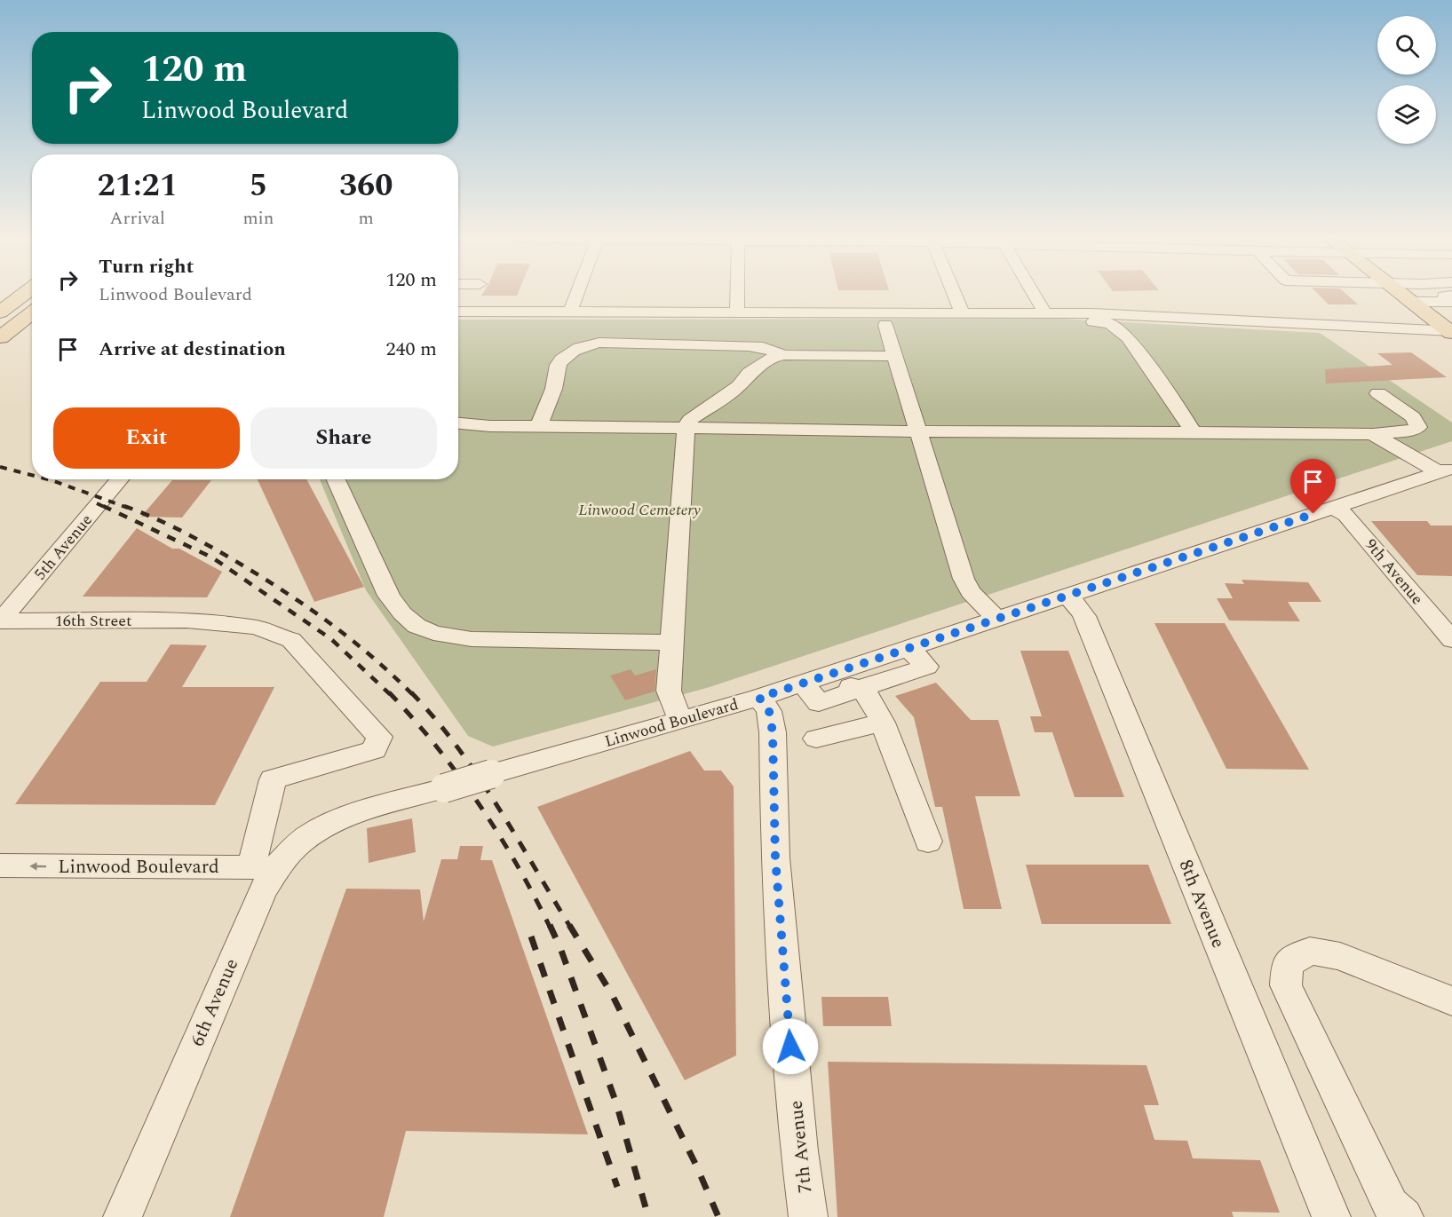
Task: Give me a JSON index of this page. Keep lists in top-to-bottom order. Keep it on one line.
{"streets":{"street":["5th Avenue","9th Avenue","16th Street","Linwood Boulevard","8th Avenue","6th Avenue","7th Avenue"]},"crossings":[["5th Avenue","16th Street"],["9th Avenue","Linwood Boulevard"],["16th Street","Linwood Boulevard"],["16th Street","6th Avenue"],["Linwood Boulevard","8th Avenue"],["Linwood Boulevard","6th Avenue"],["Linwood Boulevard","7th Avenue"]],"parks":["Linwood Cemetery"],"page":{"turn":["120 m","Linwood Boulevard"],"eta":["21:21","Arrival","5","min","360","m"],"list":[{"name":"Turn right","note":"Linwood Boulevard","value":"120 m"},{"name":"Arrive at destination","value":"240 m"}],"buttons":["Exit","Share"]}}
